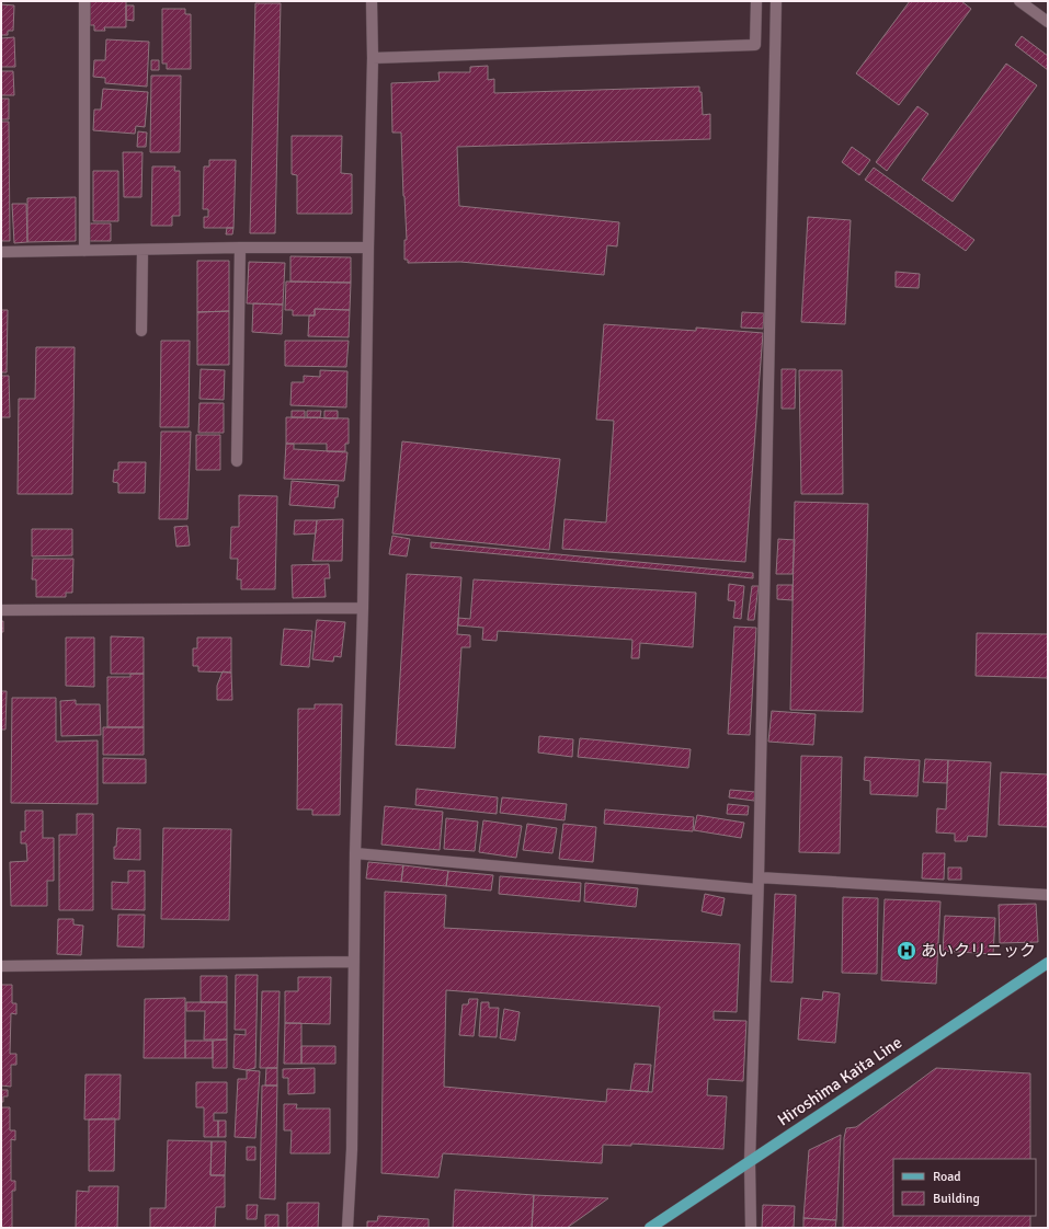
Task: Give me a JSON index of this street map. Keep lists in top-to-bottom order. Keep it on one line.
{"streets":{"main road":["Hiroshima Kaita Line"]},"places":{"hospital":["あいクリニック"]},"legend":["Road","Building"]}
